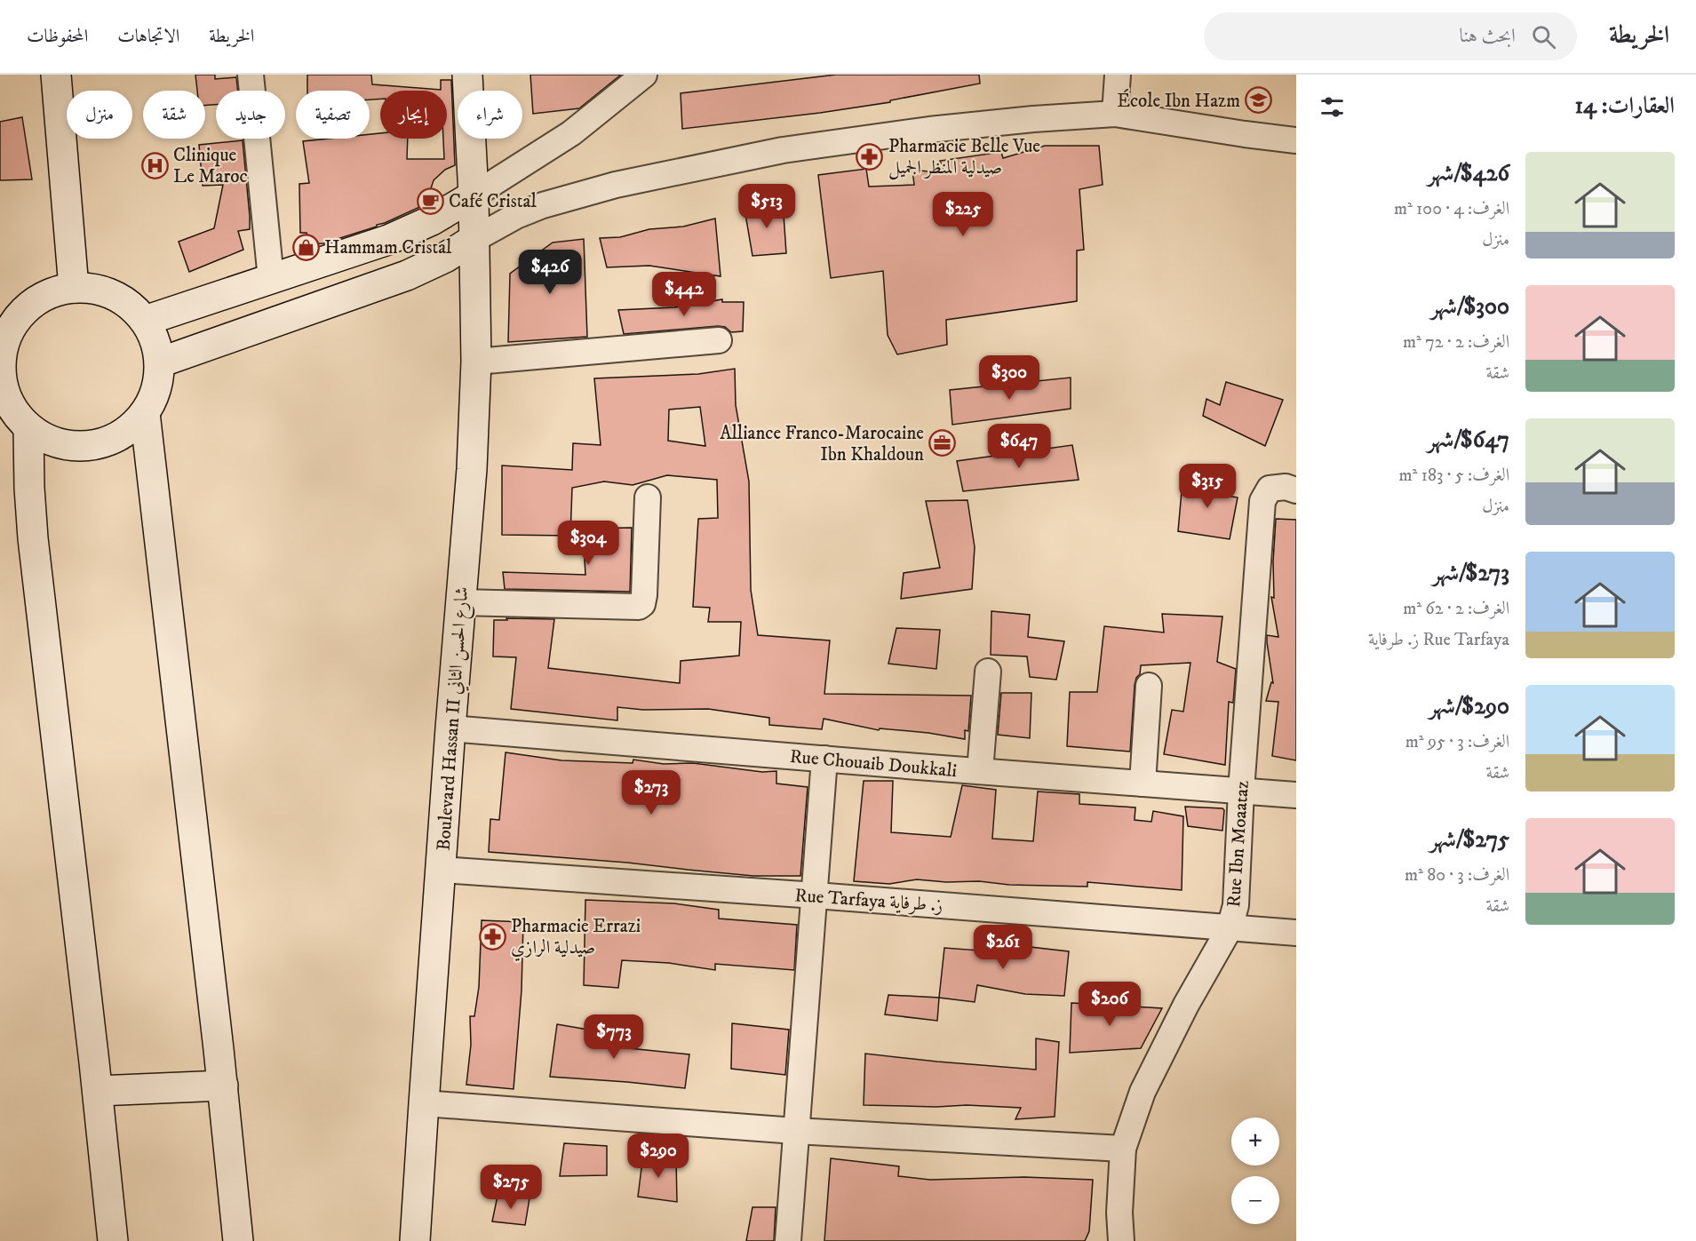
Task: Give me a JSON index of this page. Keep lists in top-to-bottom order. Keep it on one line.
{"streets":{"main road":["Boulevard Hassan II شارع الحسن الثاني"],"street":["Rue Chouaib Doukkali","Rue Ibn Moaataz","Rue Tarfaya ز. طرفاية"]},"crossings":[["Boulevard Hassan II شارع الحسن الثاني","Rue Chouaib Doukkali"],["Boulevard Hassan II شارع الحسن الثاني","Rue Tarfaya ز. طرفاية"],["Rue Chouaib Doukkali","Rue Ibn Moaataz"],["Rue Ibn Moaataz","Rue Tarfaya ز. طرفاية"]],"places":{"school or university":["École Ibn Hazm"],"pharmacy":["Pharmacie Belle Vue صيدلية المنظر الجميل","Pharmacie Errazi صيدلية الرازي"],"hospital":["Clinique Le Maroc"],"cafe":["Café Cristal"],"shop":["Hammam Cristal"],"office":["Alliance Franco-Marocaine Ibn Khaldoun"]},"page":{"header":"الخريطة","search":"ابحث هنا","nav":["الخريطة","الاتجاهات","المحفوظات"],"heading":"العقارات: 14","chip":["شراء","إيجار","تصفية","جديد","شقة","منزل"],"list":[{"name":"$426/شهر","note":"الغرف: 4 · 100 m² · منزل"},{"name":"$300/شهر","note":"الغرف: 2 · 72 m² · شقة"},{"name":"$647/شهر","note":"الغرف: 5 · 183 m² · منزل"},{"name":"$273/شهر","note":"الغرف: 2 · 62 m² · Rue Tarfaya ز. طرفاية"},{"name":"$290/شهر","note":"الغرف: 3 · 95 m² · شقة"},{"name":"$275/شهر","note":"الغرف: 3 · 80 m² · شقة"}],"price":["$513","$225","$426","$442","$300","$647","$315","$304","$273","$261","$206","$773","$290","$275"],"map_buttons":["+","−"]}}
